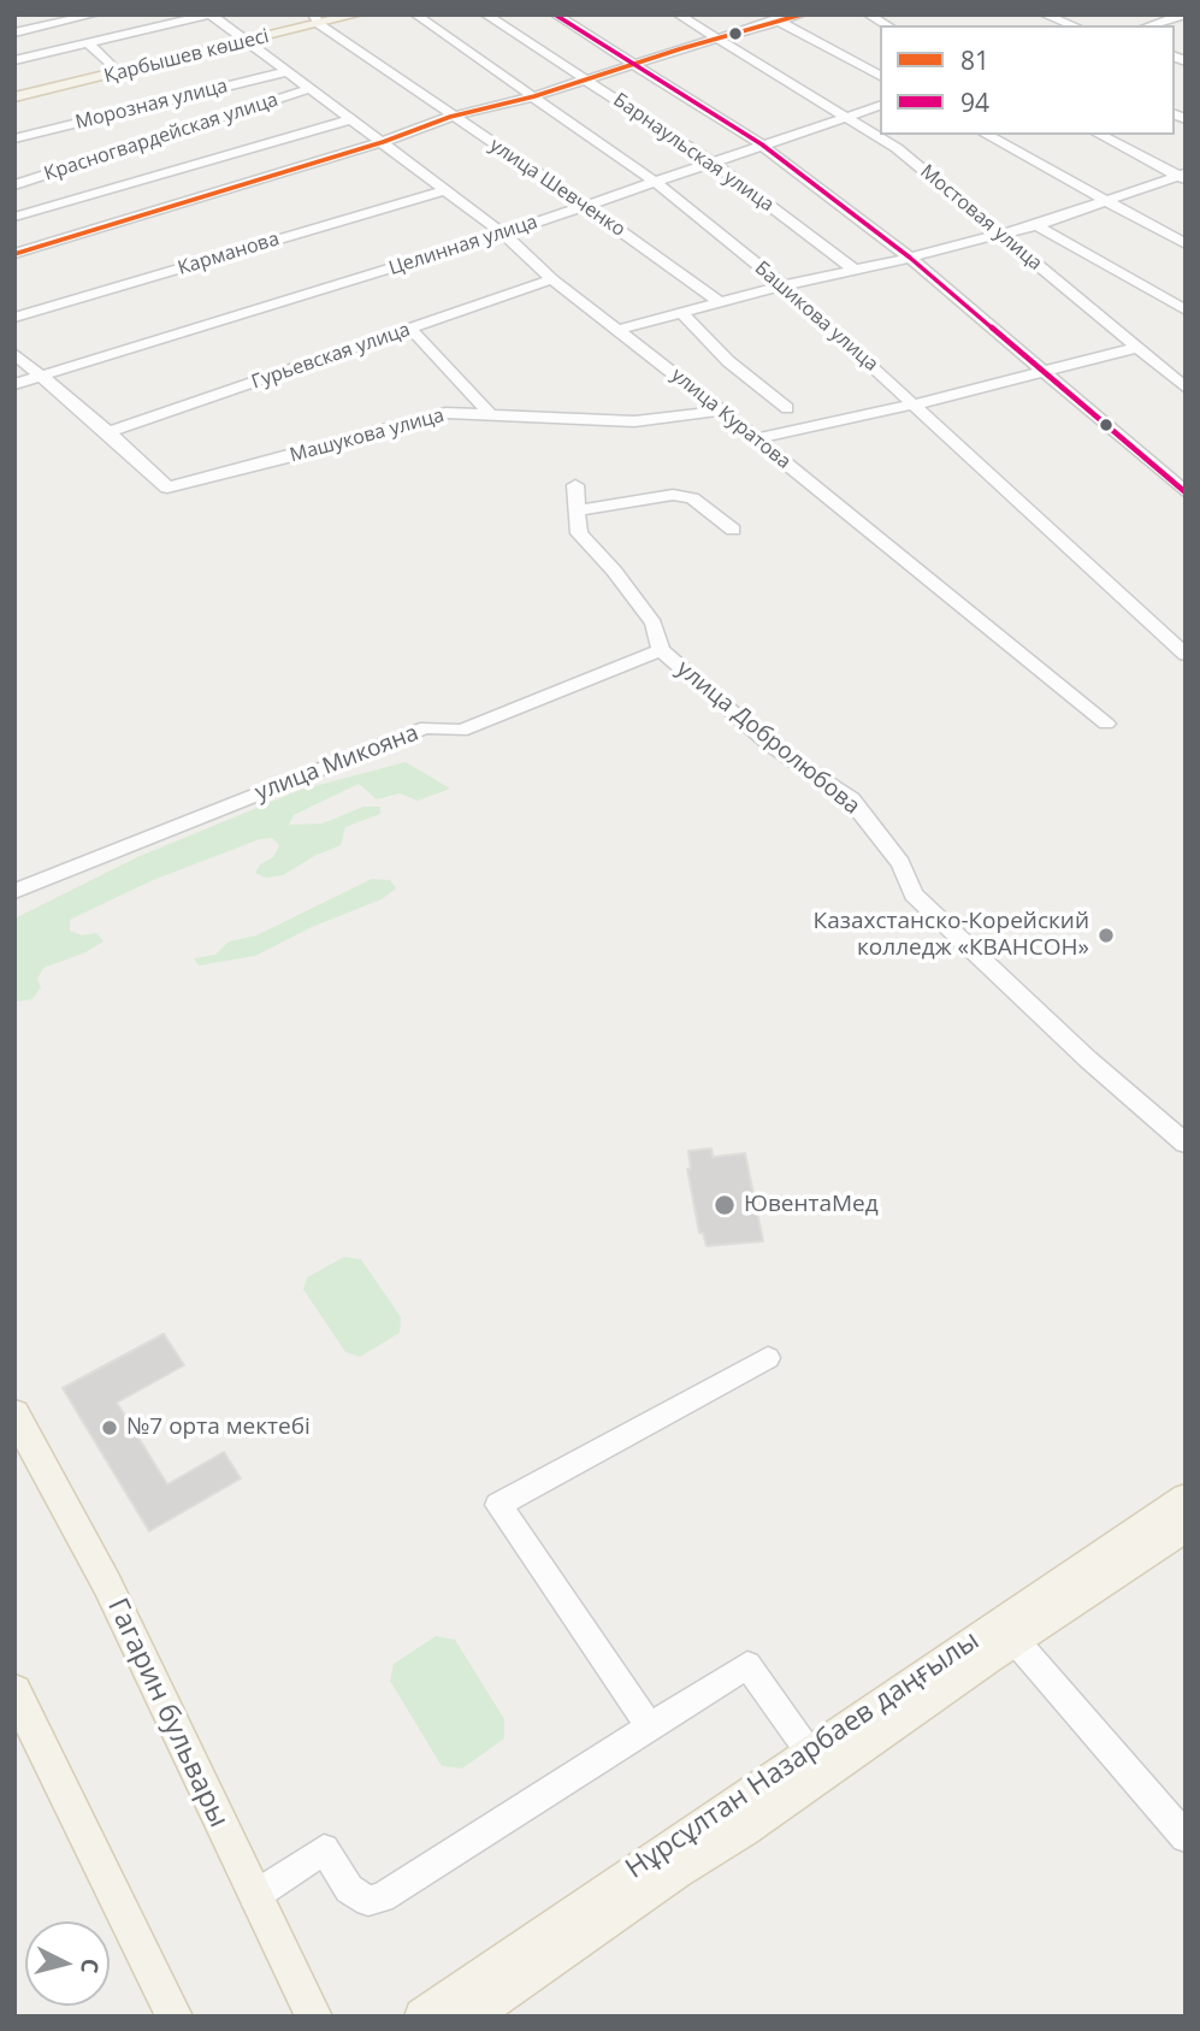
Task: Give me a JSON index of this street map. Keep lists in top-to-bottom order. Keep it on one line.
{"streets":{"main road":["Қарбышев көшесі","Гагарин бульвары","Нұрсұлтан Назарбаев даңғылы"],"street":["Морозная улица","Красногвардейская улица","Барнаульская улица","улица Шевченко","Мостовая улица","Целинная улица","Карманова","Башикова улица","Гурьевская улица","улица Куратова","Машукова улица","улица Добролюбова","улица Микояна"]},"crossings":[["Қарбышев көшесі","улица Шевченко"],["Қарбышев көшесі","улица Куратова"],["Морозная улица","улица Куратова"],["Красногвардейская улица","улица Куратова"],["Барнаульская улица","Целинная улица"],["улица Шевченко","Целинная улица"],["Мостовая улица","Целинная улица"],["Целинная улица","Башикова улица"],["Целинная улица","улица Куратова"],["Карманова","улица Куратова"],["Гурьевская улица","улица Куратова"],["Гурьевская улица","Машукова улица"],["улица Куратова","Машукова улица"],["улица Добролюбова","улица Микояна"]],"places":["Казахстанско-Корейский колледж «КВАНСОН»","ЮвентаМед","№7 орта мектебі"],"lines":["transit line 81","transit line 94"],"legend":["81","94"],"north":"right"}
